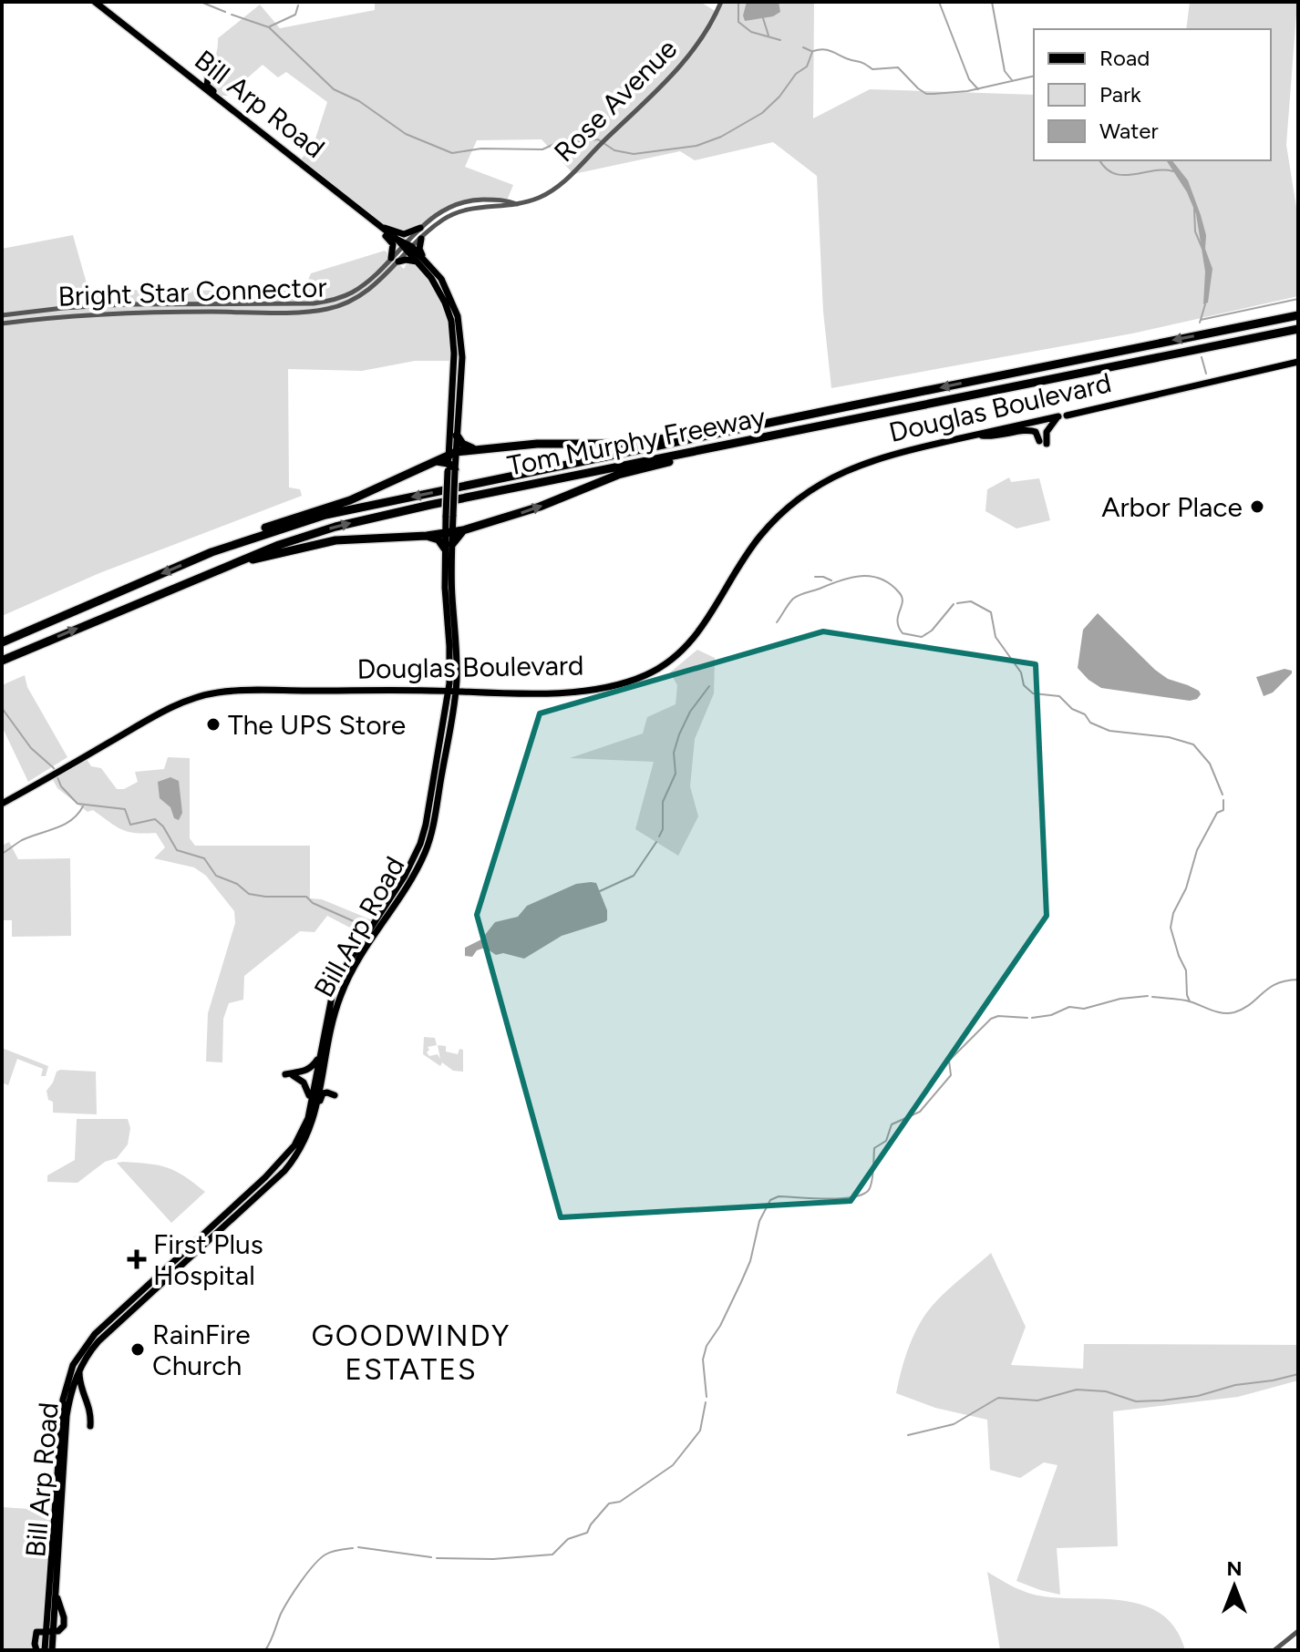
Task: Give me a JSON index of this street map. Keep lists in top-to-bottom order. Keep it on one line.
{"streets":{"highway":["Tom Murphy Freeway"],"main road":["Bill Arp Road","Douglas Boulevard"],"street":["Rose Avenue","Bright Star Connector"]},"crossings":[["Rose Avenue","Bill Arp Road"],["Rose Avenue","Bright Star Connector"],["Bill Arp Road","Bright Star Connector"],["Bill Arp Road","Douglas Boulevard"]],"districts":["GOODWINDY ESTATES"],"places":{"other":["Arbor Place","The UPS Store","RainFire Church"],"health":["First Plus Hospital"]},"legend":["Road","Park","Water"],"north":"top"}
